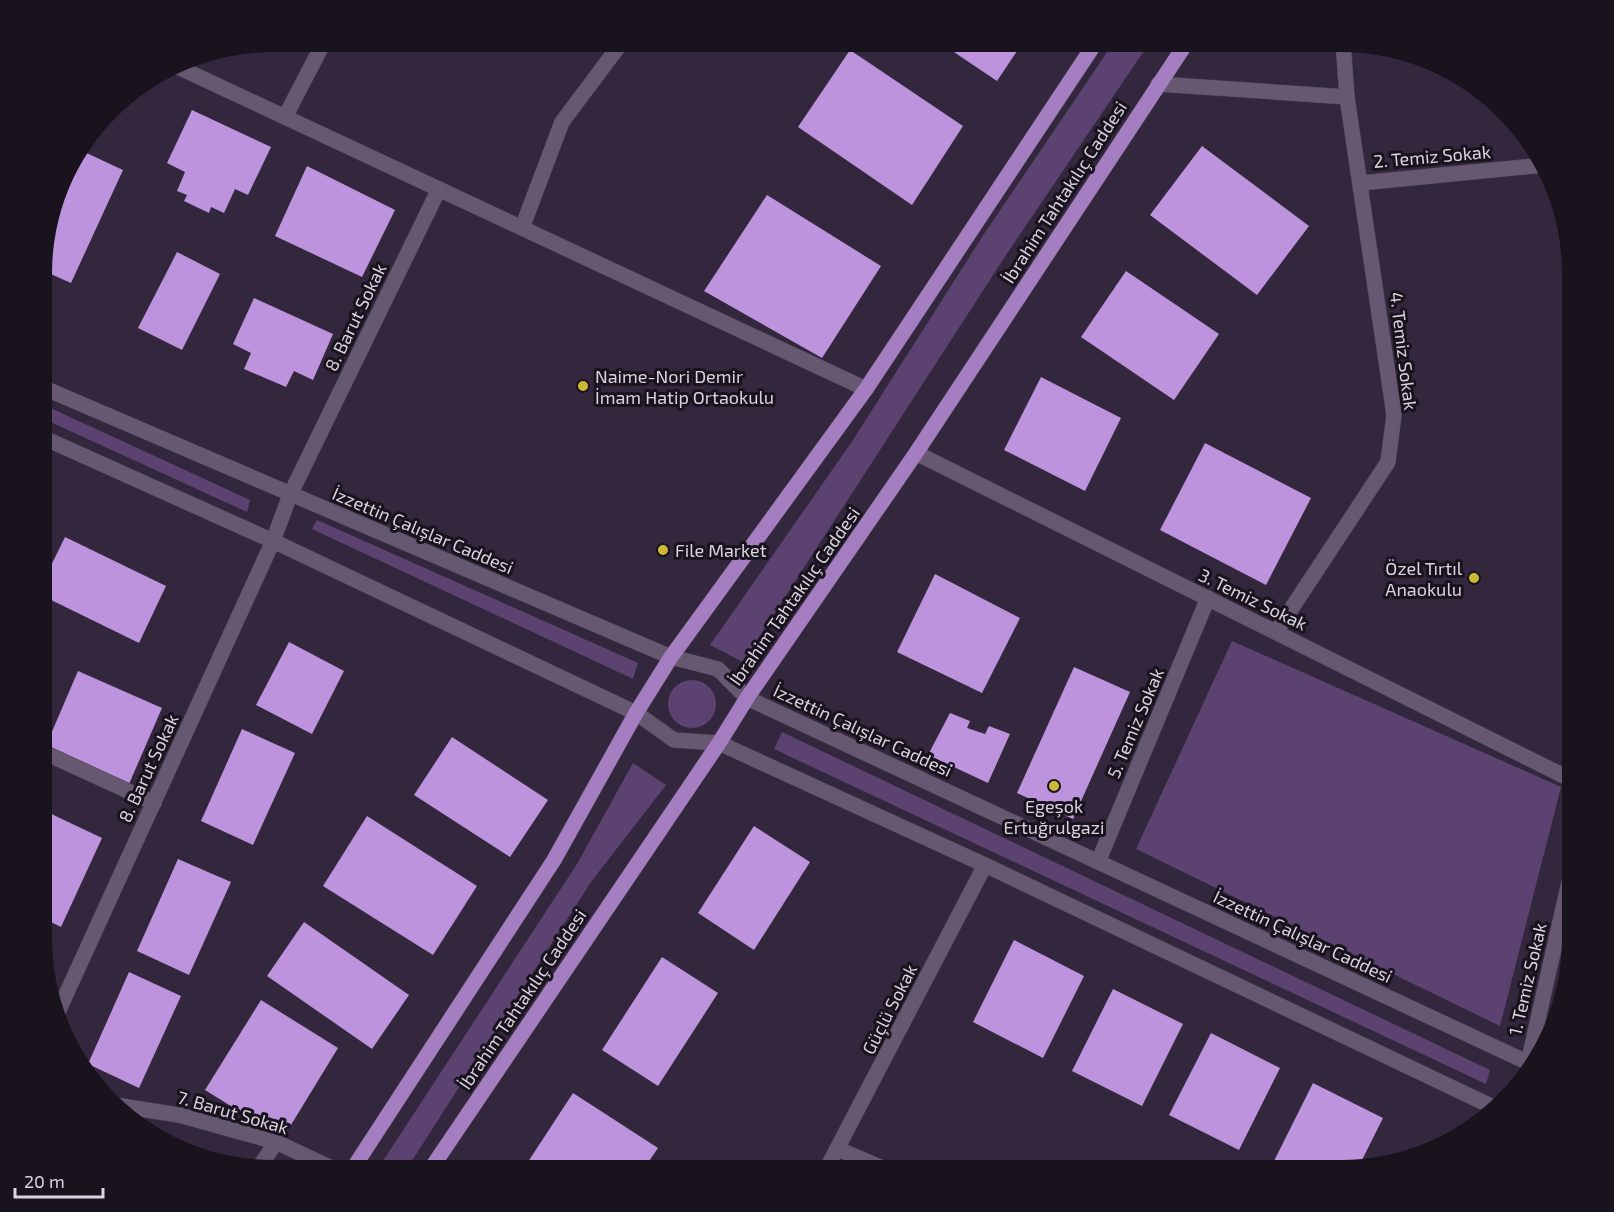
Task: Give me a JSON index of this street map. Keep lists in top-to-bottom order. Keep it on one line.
{"streets":{"main road":["İbrahim Tahtakılıç Caddesi"],"street":["2. Temiz Sokak","8. Barut Sokak","4. Temiz Sokak","İzzettin Çalışlar Caddesi","3. Temiz Sokak","5. Temiz Sokak","1. Temiz Sokak","Güçlü Sokak","7. Barut Sokak"]},"crossings":[["2. Temiz Sokak","4. Temiz Sokak"],["İbrahim Tahtakılıç Caddesi","İzzettin Çalışlar Caddesi"],["İbrahim Tahtakılıç Caddesi","3. Temiz Sokak"],["8. Barut Sokak","İzzettin Çalışlar Caddesi"],["4. Temiz Sokak","3. Temiz Sokak"],["İzzettin Çalışlar Caddesi","5. Temiz Sokak"],["3. Temiz Sokak","5. Temiz Sokak"]],"places":["Naime-Nori Demir İmam Hatip Ortaokulu","File Market","Özel Tırtıl Anaokulu","Egeşok Ertuğrulgazi"],"scale_bar":"20 m"}
